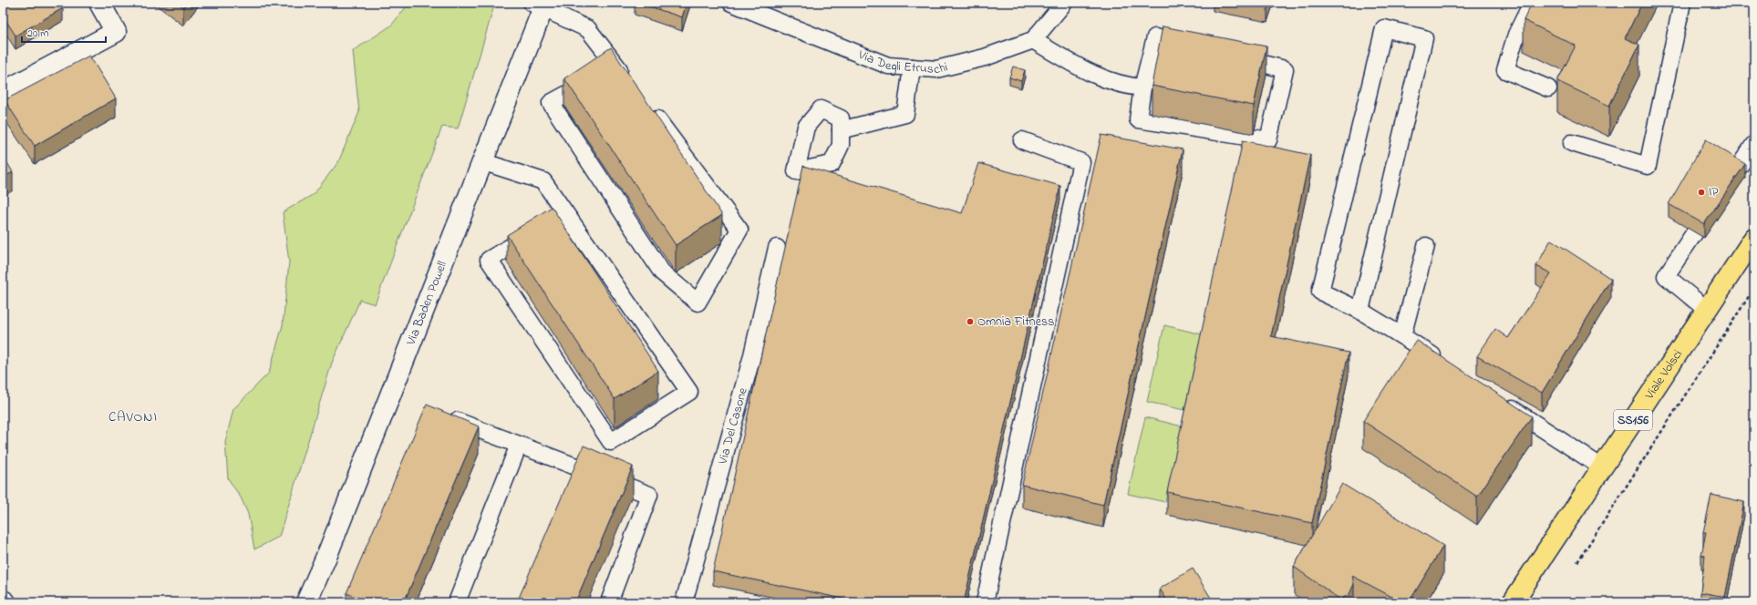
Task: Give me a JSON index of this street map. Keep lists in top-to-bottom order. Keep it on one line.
{"streets":{"main road":["Viale Volsci","SS156"],"street":["Via Baden Powell"],"lane":["Via Degli Etruschi","Via Del Casone"]},"districts":["CAVONI"],"places":["IP","Omnia Fitness"],"scale_bar":"20 m"}
